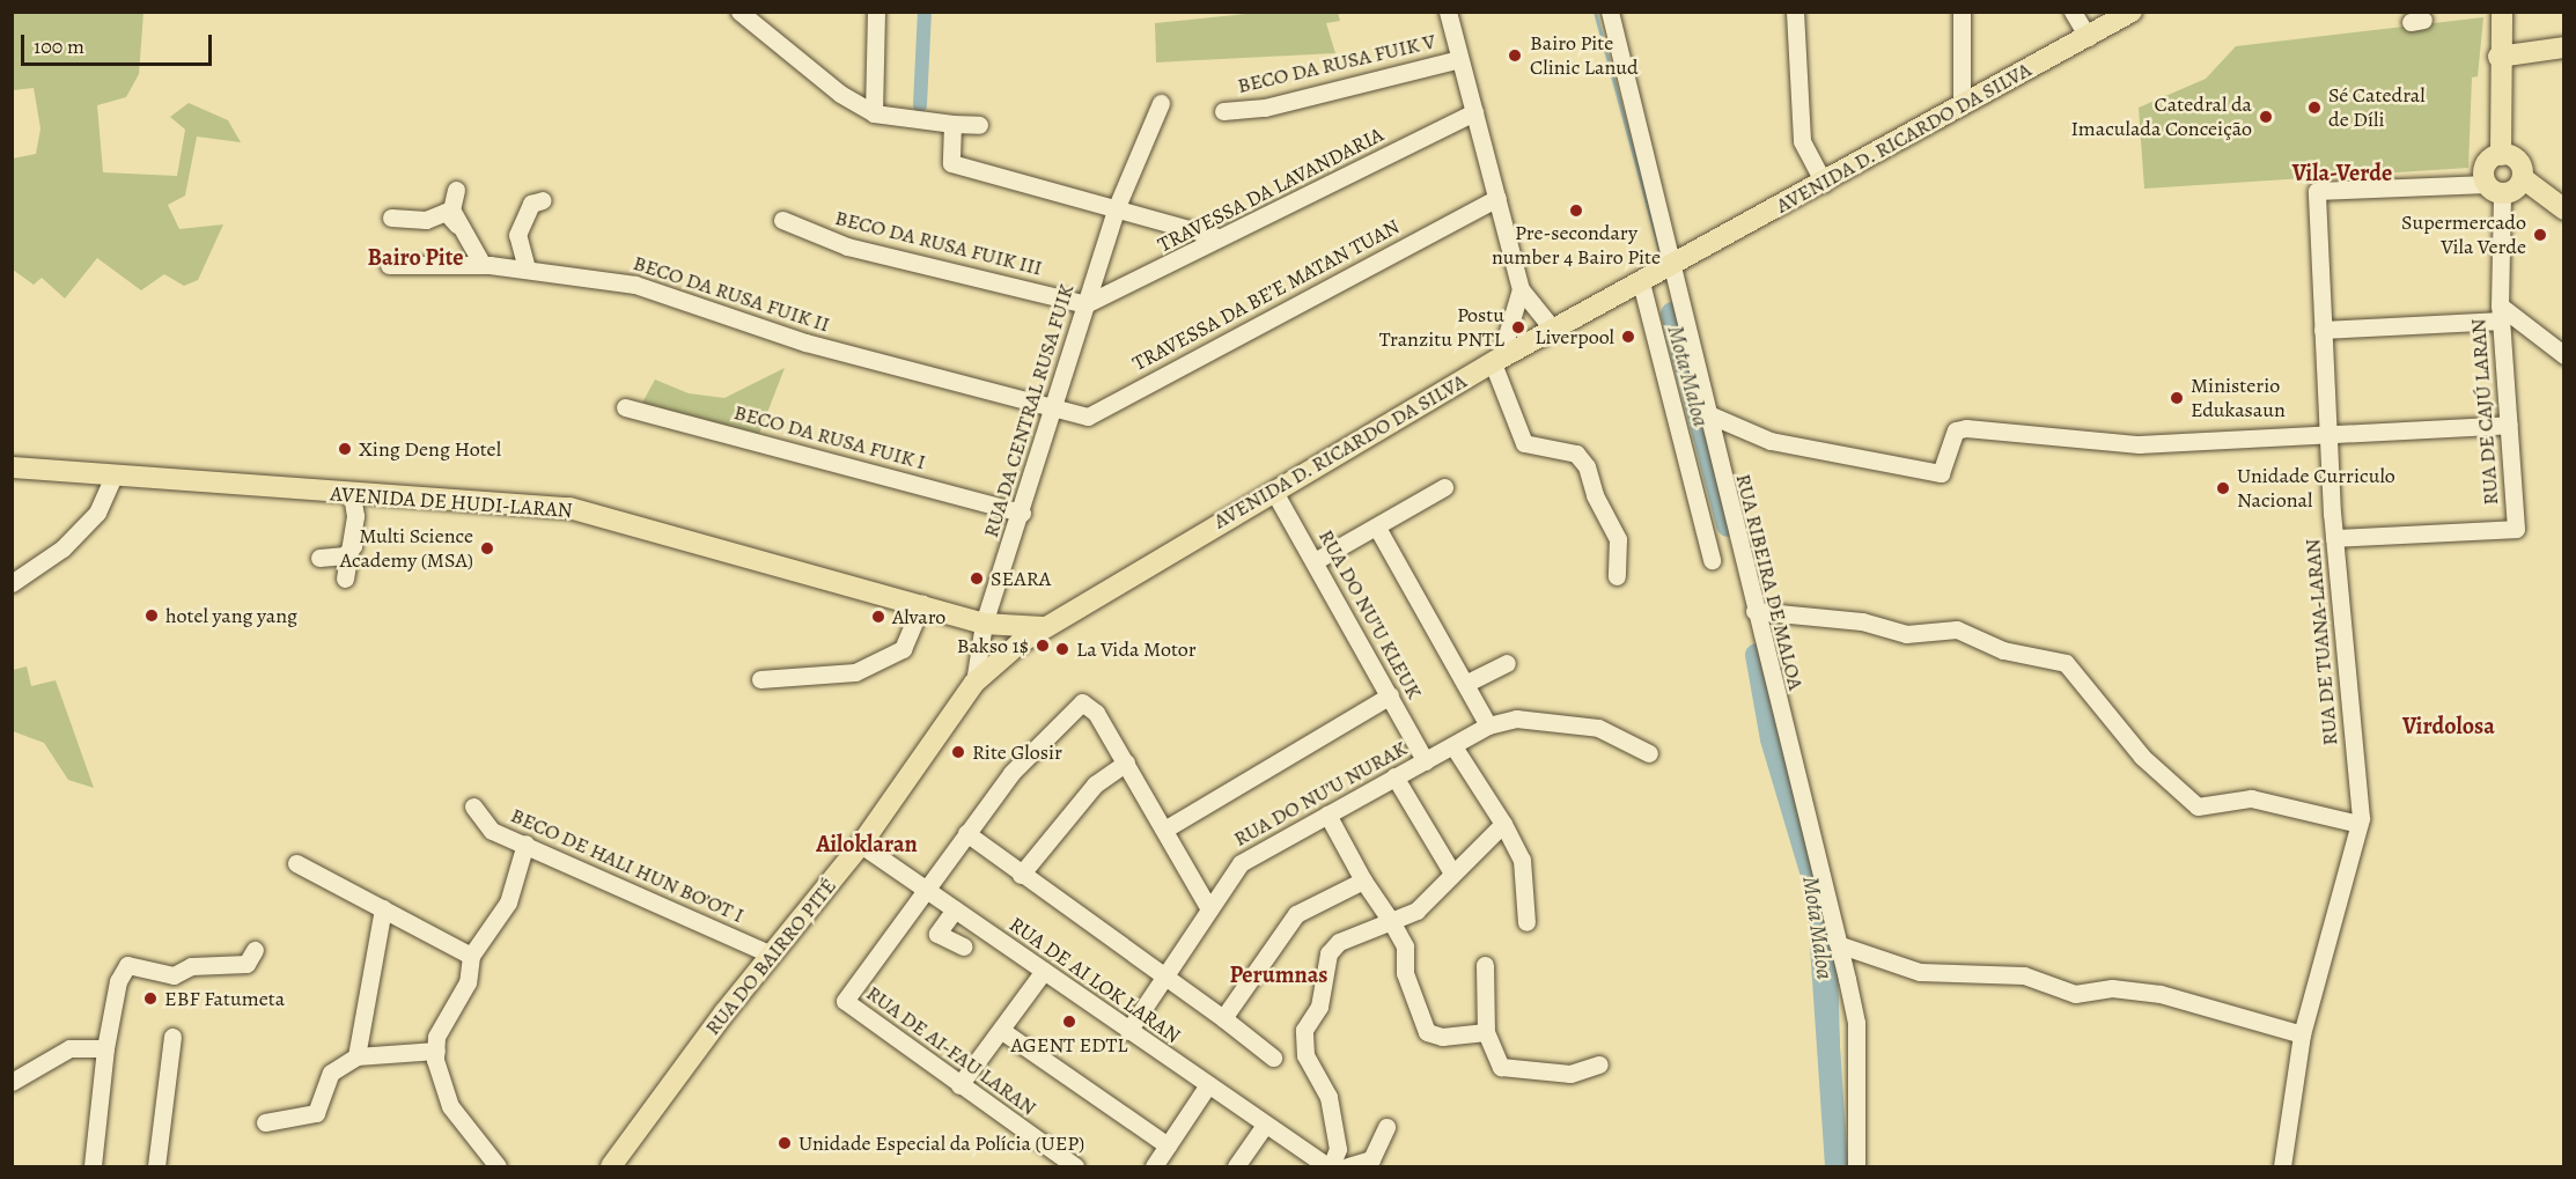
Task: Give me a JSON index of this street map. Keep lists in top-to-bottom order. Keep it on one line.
{"streets":{"main road":["AVENIDA D. RICARDO DA SILVA","AVENIDA DE HUDI-LARAN","RUA DO BAIRRO PITÉ"],"street":["BECO DA RUSA FUIK V","TRAVESSA DA LAVANDARIA","BECO DA RUSA FUIK III","BECO DA RUSA FUIK II","TRAVESSA DA BE’E MATAN TUAN","RUA DA CENTRAL RUSA FUIK","RUA DE CAJÚ LARAN","BECO DA RUSA FUIK I","RUA RIBEIRA DE MALOA","RUA DO NU’U KLEUK","RUA DE TUANA-LARAN","RUA DO NU’U NURAK","BECO DE HALI HUN BO’OT I","RUA DE AI LOK LARAN","RUA DE AI-FAU LARAN"]},"crossings":[["AVENIDA D. RICARDO DA SILVA","AVENIDA DE HUDI-LARAN"],["AVENIDA D. RICARDO DA SILVA","RUA RIBEIRA DE MALOA"],["AVENIDA D. RICARDO DA SILVA","RUA DO NU’U KLEUK"],["AVENIDA D. RICARDO DA SILVA","RUA DO BAIRRO PITÉ"],["TRAVESSA DA LAVANDARIA","BECO DA RUSA FUIK III"],["TRAVESSA DA LAVANDARIA","RUA DA CENTRAL RUSA FUIK"],["BECO DA RUSA FUIK III","RUA DA CENTRAL RUSA FUIK"],["BECO DA RUSA FUIK II","TRAVESSA DA BE’E MATAN TUAN"],["BECO DA RUSA FUIK II","RUA DA CENTRAL RUSA FUIK"],["TRAVESSA DA BE’E MATAN TUAN","RUA DA CENTRAL RUSA FUIK"],["RUA DA CENTRAL RUSA FUIK","BECO DA RUSA FUIK I"],["RUA DA CENTRAL RUSA FUIK","AVENIDA DE HUDI-LARAN"],["RUA DA CENTRAL RUSA FUIK","RUA DO BAIRRO PITÉ"],["RUA DE CAJÚ LARAN","RUA DE TUANA-LARAN"],["AVENIDA DE HUDI-LARAN","RUA DO BAIRRO PITÉ"],["RUA DO NU’U KLEUK","RUA DO NU’U NURAK"],["RUA DO NU’U NURAK","RUA DE AI LOK LARAN"],["BECO DE HALI HUN BO’OT I","RUA DO BAIRRO PITÉ"],["RUA DO BAIRRO PITÉ","RUA DE AI LOK LARAN"],["RUA DE AI LOK LARAN","RUA DE AI-FAU LARAN"]],"districts":["Vila-Verde","Bairo Pite","Virdolosa","Ailoklaran","Perumnas"],"water":["Mota Maloa"],"places":["Bairo Pite Clinic Lanud","Sé Catedral de Díli","Catedral da Imaculada Conceição","Pre-secondary number 4 Bairo Pite","Supermercado Vila Verde","Postu Tranzitu PNTL","Liverpool","Ministerio Edukasaun","Xing Deng Hotel","Unidade Curriculo Nacional","Multi Science Academy (MSA)","SEARA","hotel yang yang","Alvaro","Bakso 1$","La Vida Motor","Rite Glosir","EBF Fatumeta","AGENT EDTL","Unidade Especial da Polícia (UEP)"],"scale_bar":"100 m"}
